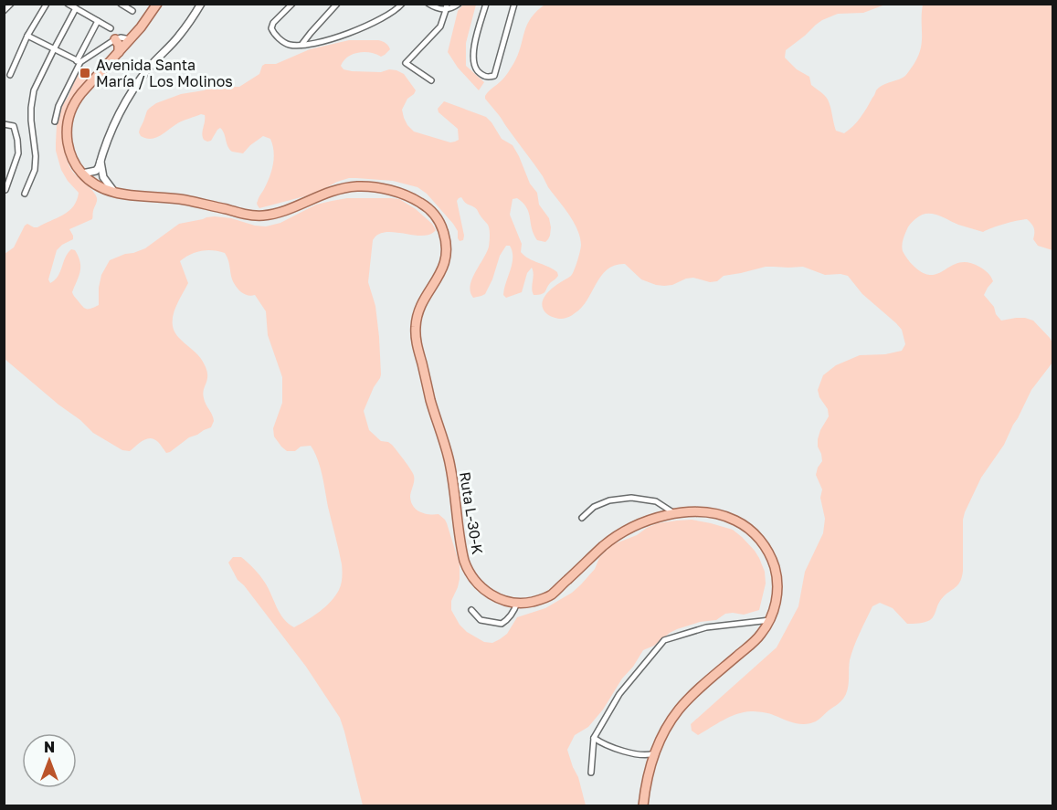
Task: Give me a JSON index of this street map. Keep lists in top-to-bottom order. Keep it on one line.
{"streets":{"main road":["Ruta L-30-K"]},"places":{"transit":["Avenida Santa María / Los Molinos"]},"north":"top"}
